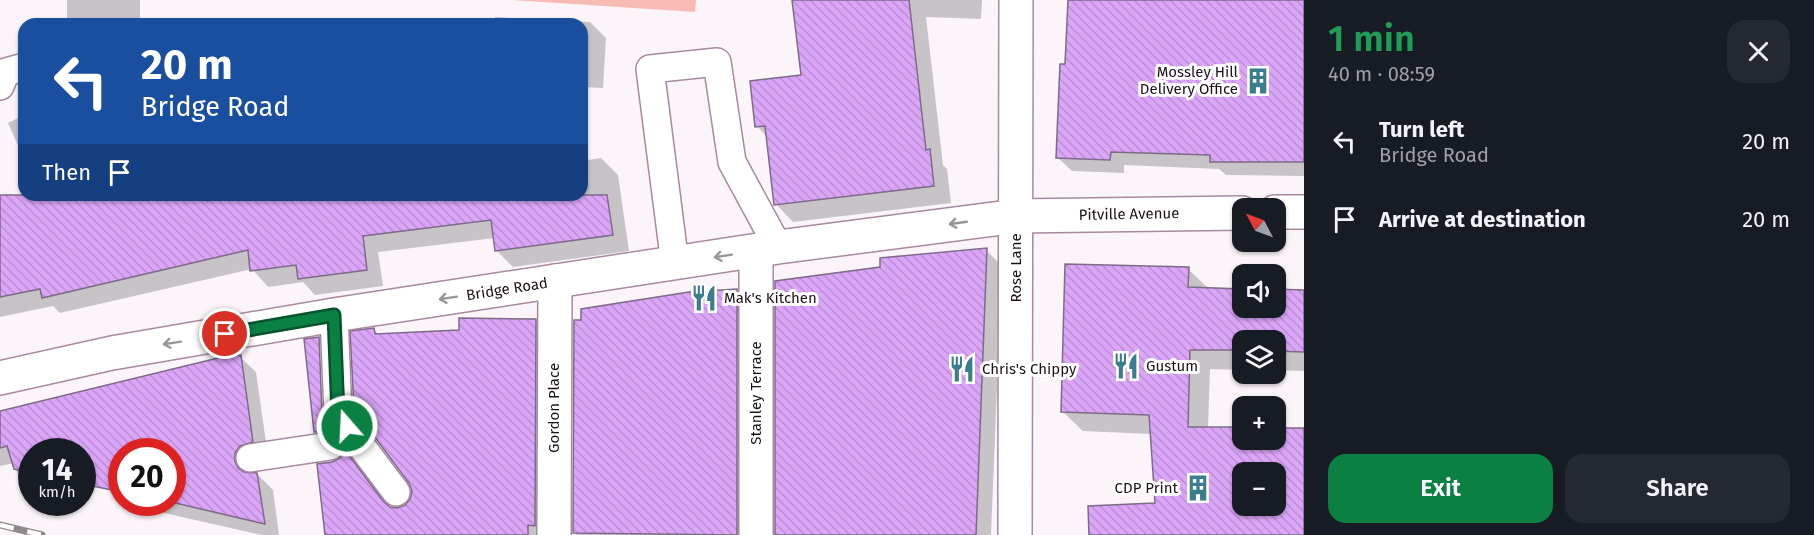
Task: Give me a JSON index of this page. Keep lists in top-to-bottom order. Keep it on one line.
{"streets":{"street":["Pitville Avenue","Rose Lane","Bridge Road","Stanley Terrace","Gordon Place"]},"crossings":[["Pitville Avenue","Rose Lane"],["Pitville Avenue","Bridge Road"],["Rose Lane","Bridge Road"],["Bridge Road","Stanley Terrace"],["Bridge Road","Gordon Place"]],"one_way":["Bridge Road"],"places":{"building":["Mossley Hill Delivery Office","CDP Print"],"restaurant":["Mak's Kitchen","Gustum","Chris's Chippy"]},"north":"top left","page":{"heading":["1 min","40 m · 08:59"],"turn":["20 m","Bridge Road"],"list":[{"name":"Turn left","note":"Bridge Road","value":"20 m"},{"name":"Arrive at destination","value":"20 m"}],"then":"Then","map_buttons":["+","−"],"speed":"14 km/h","limit":"20","buttons":["Exit","Share"]}}
